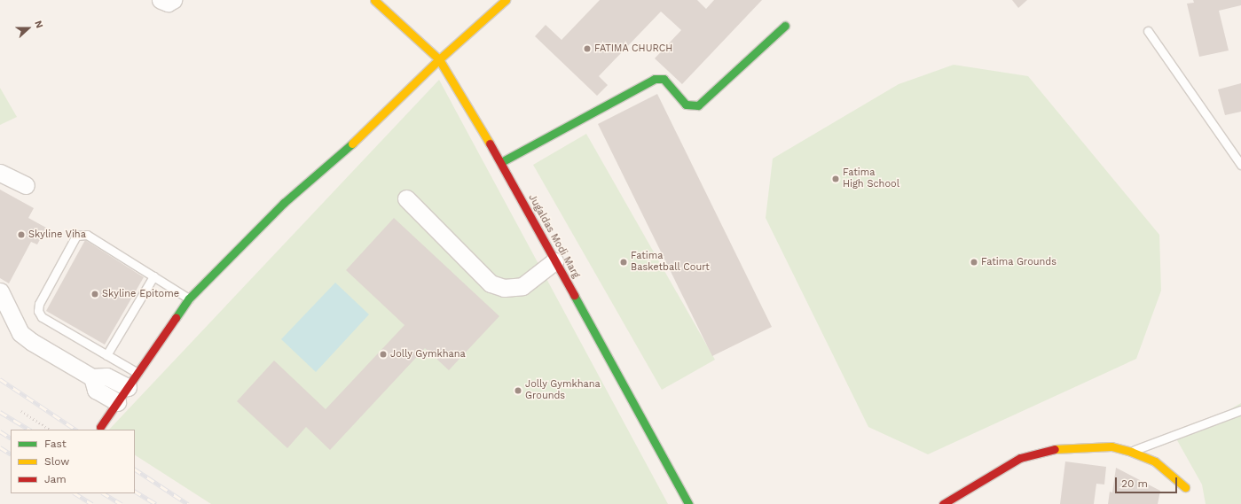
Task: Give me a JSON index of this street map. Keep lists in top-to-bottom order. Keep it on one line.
{"streets":{"street":["Jugaldas Modi Marg"]},"places":["FATIMA CHURCH","Fatima High School","Skyline Viha","Fatima Basketball Court","Fatima Grounds","Skyline Epitome","Jolly Gymkhana","Jolly Gymkhana Grounds"],"legend":["Fast","Slow","Jam"],"scale_bar":"20 m","north":"right"}
